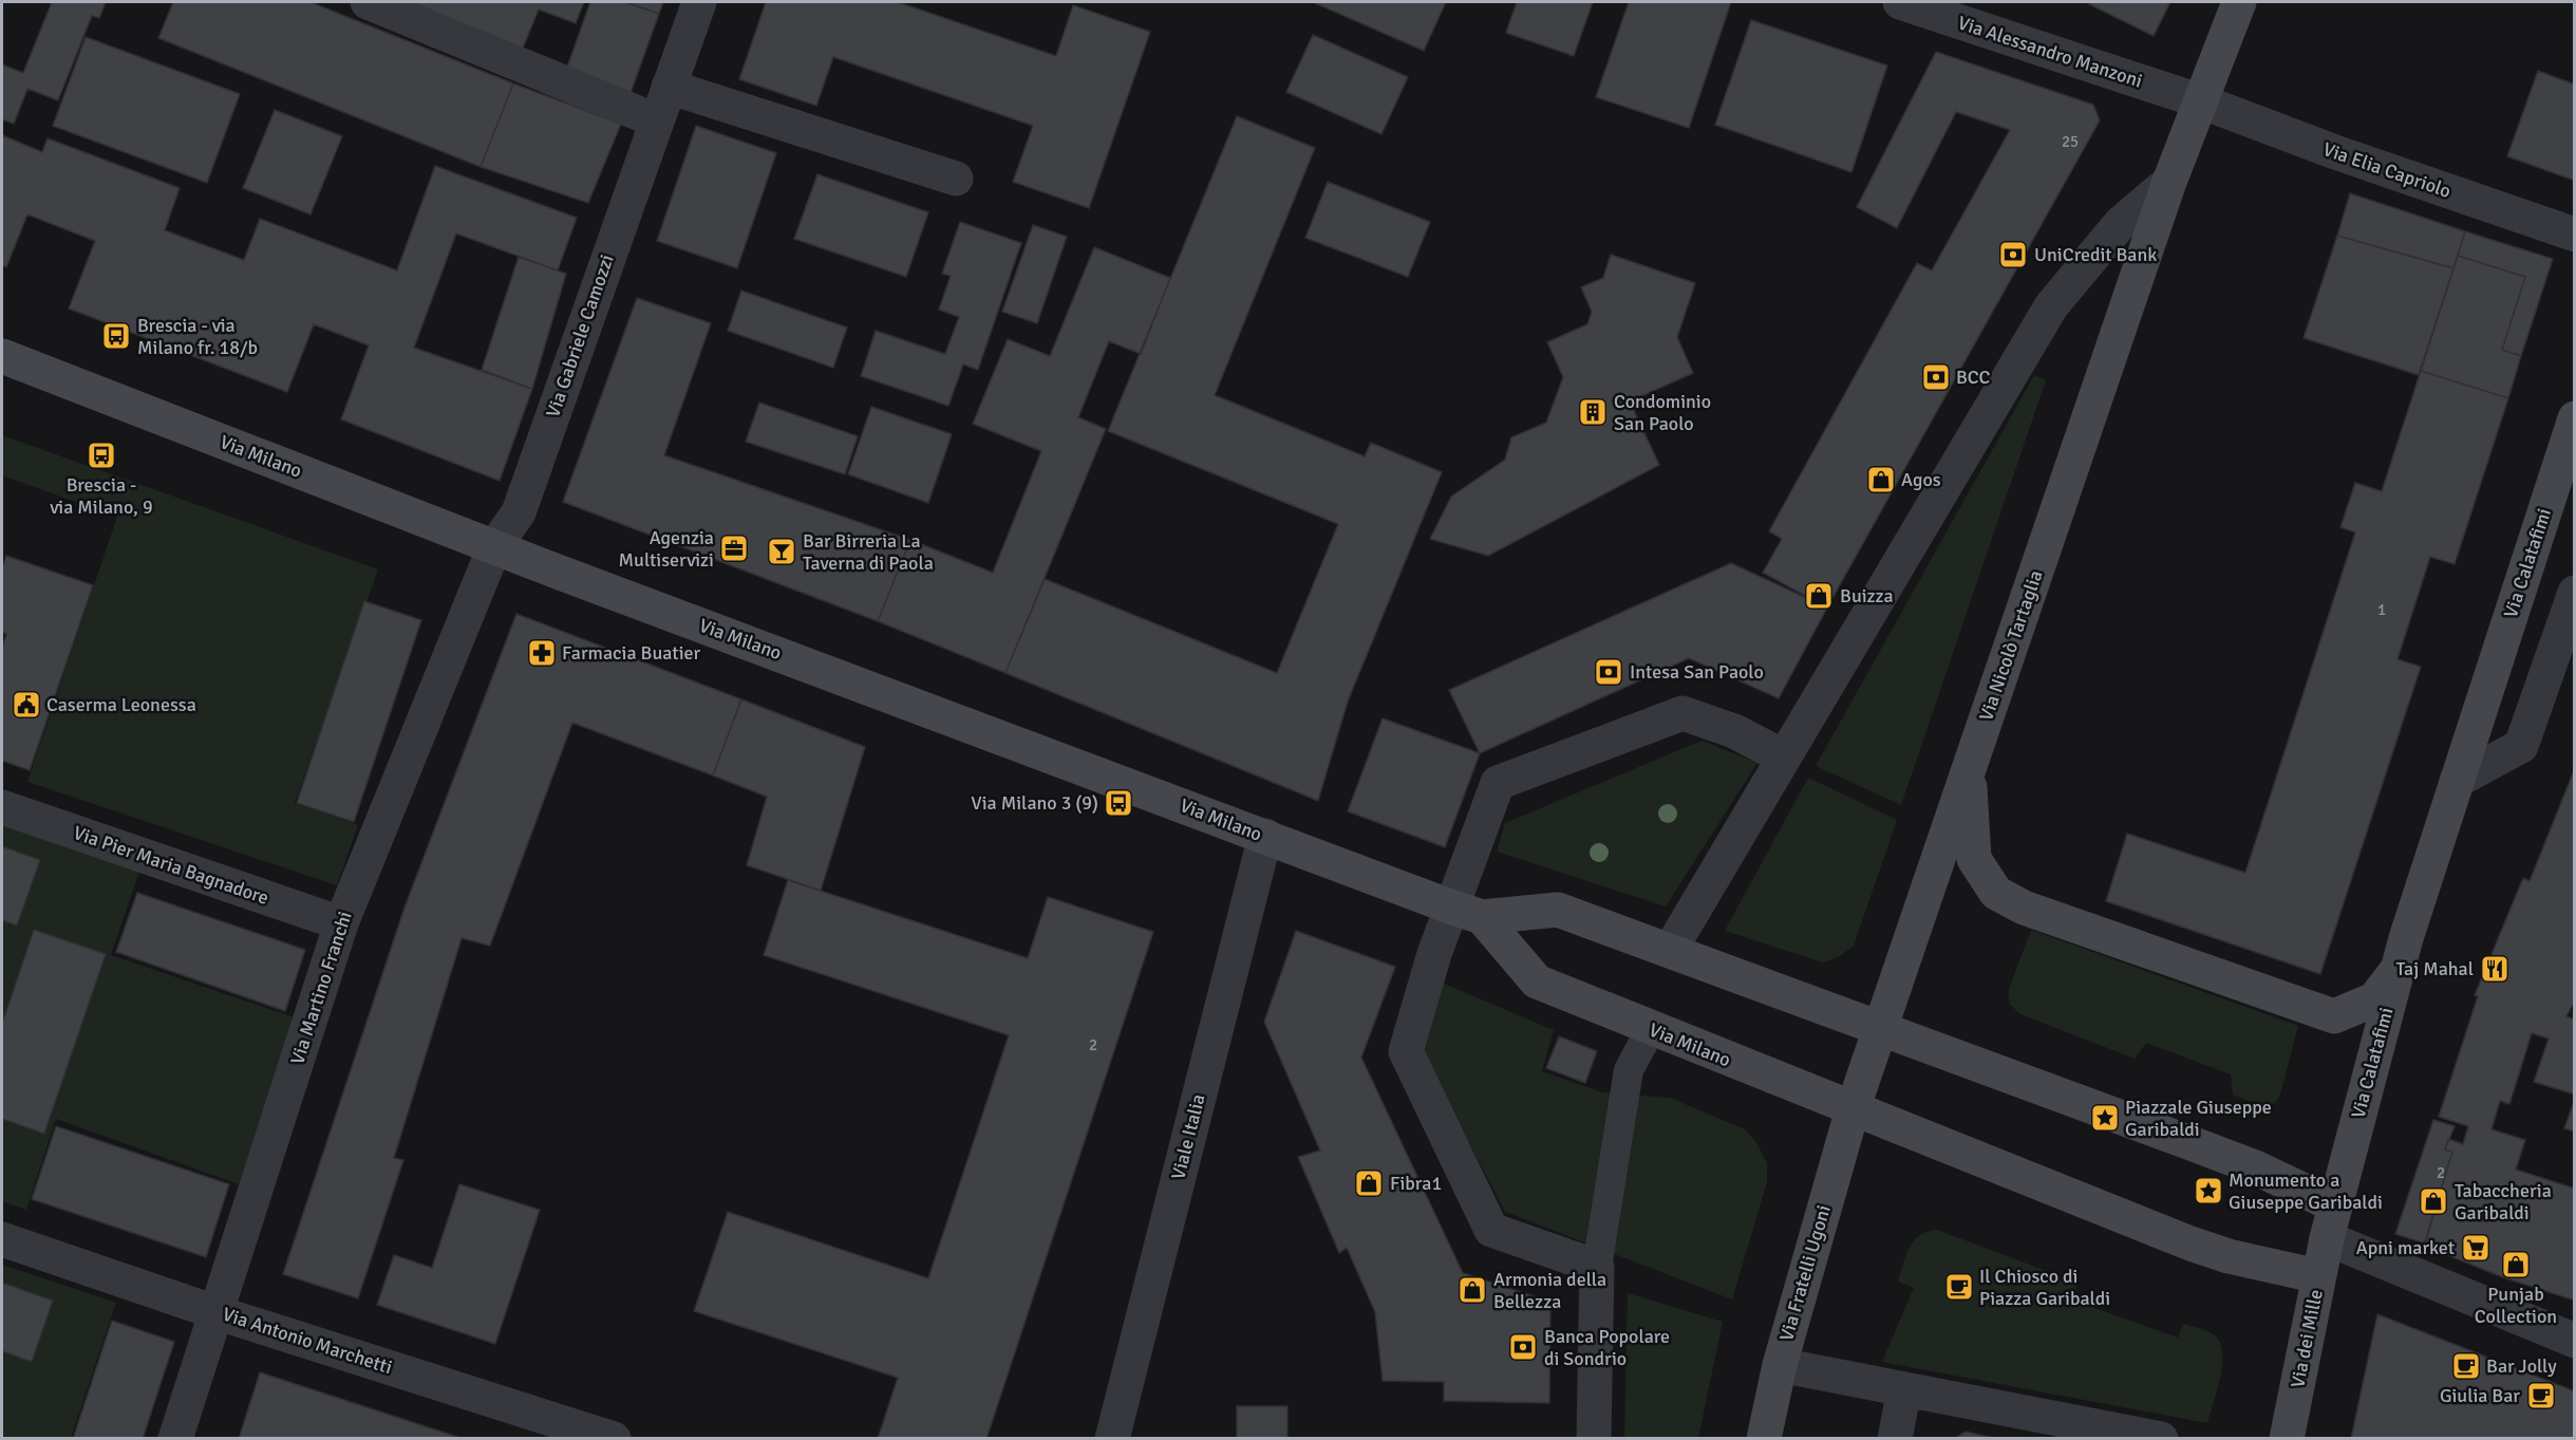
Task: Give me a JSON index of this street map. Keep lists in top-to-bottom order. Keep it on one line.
{"streets":{"main road":["Via Milano","Via Calatafimi","Via Nicolò Tartaglia","Via Fratelli Ugoni","Via dei Mille"],"street":["Via Alessandro Manzoni","Via Elia Capriolo","Via Gabriele Camozzi","Via Pier Maria Bagnadore","Via Martino Franchi","Viale Italia","Via Antonio Marchetti"]},"crossings":[["Via Alessandro Manzoni","Via Elia Capriolo"],["Via Alessandro Manzoni","Via Nicolò Tartaglia"],["Via Elia Capriolo","Via Nicolò Tartaglia"],["Via Gabriele Camozzi","Via Milano"],["Via Gabriele Camozzi","Via Martino Franchi"],["Via Milano","Via Nicolò Tartaglia"],["Via Milano","Via Martino Franchi"],["Via Milano","Viale Italia"],["Via Milano","Via Fratelli Ugoni"],["Via Calatafimi","Via dei Mille"],["Via Nicolò Tartaglia","Via Fratelli Ugoni"],["Via Pier Maria Bagnadore","Via Martino Franchi"],["Via Martino Franchi","Via Antonio Marchetti"]],"places":{"bank":["UniCredit Bank","BCC","Intesa San Paolo","Banca Popolare di Sondrio"],"bus stop":["Brescia - via Milano fr. 18/b","Brescia - via Milano, 9","Via Milano 3 (9)"],"building":["Condominio San Paolo"],"shop":["Agos","Buizza","Fibra1","Tabaccheria Garibaldi","Punjab Collection","Armonia della Bellezza"],"office":["Agenzia Multiservizi"],"bar":["Bar Birreria La Taverna di Paola"],"pharmacy":["Farmacia Buatier"],"public building":["Caserma Leonessa"],"restaurant":["Taj Mahal"],"place":["Piazzale Giuseppe Garibaldi","Monumento a Giuseppe Garibaldi"],"supermarket":["Apni market"],"cafe":["Il Chiosco di Piazza Garibaldi","Bar Jolly","Giulia Bar"]},"house_numbers":["25","1","2","2"]}
